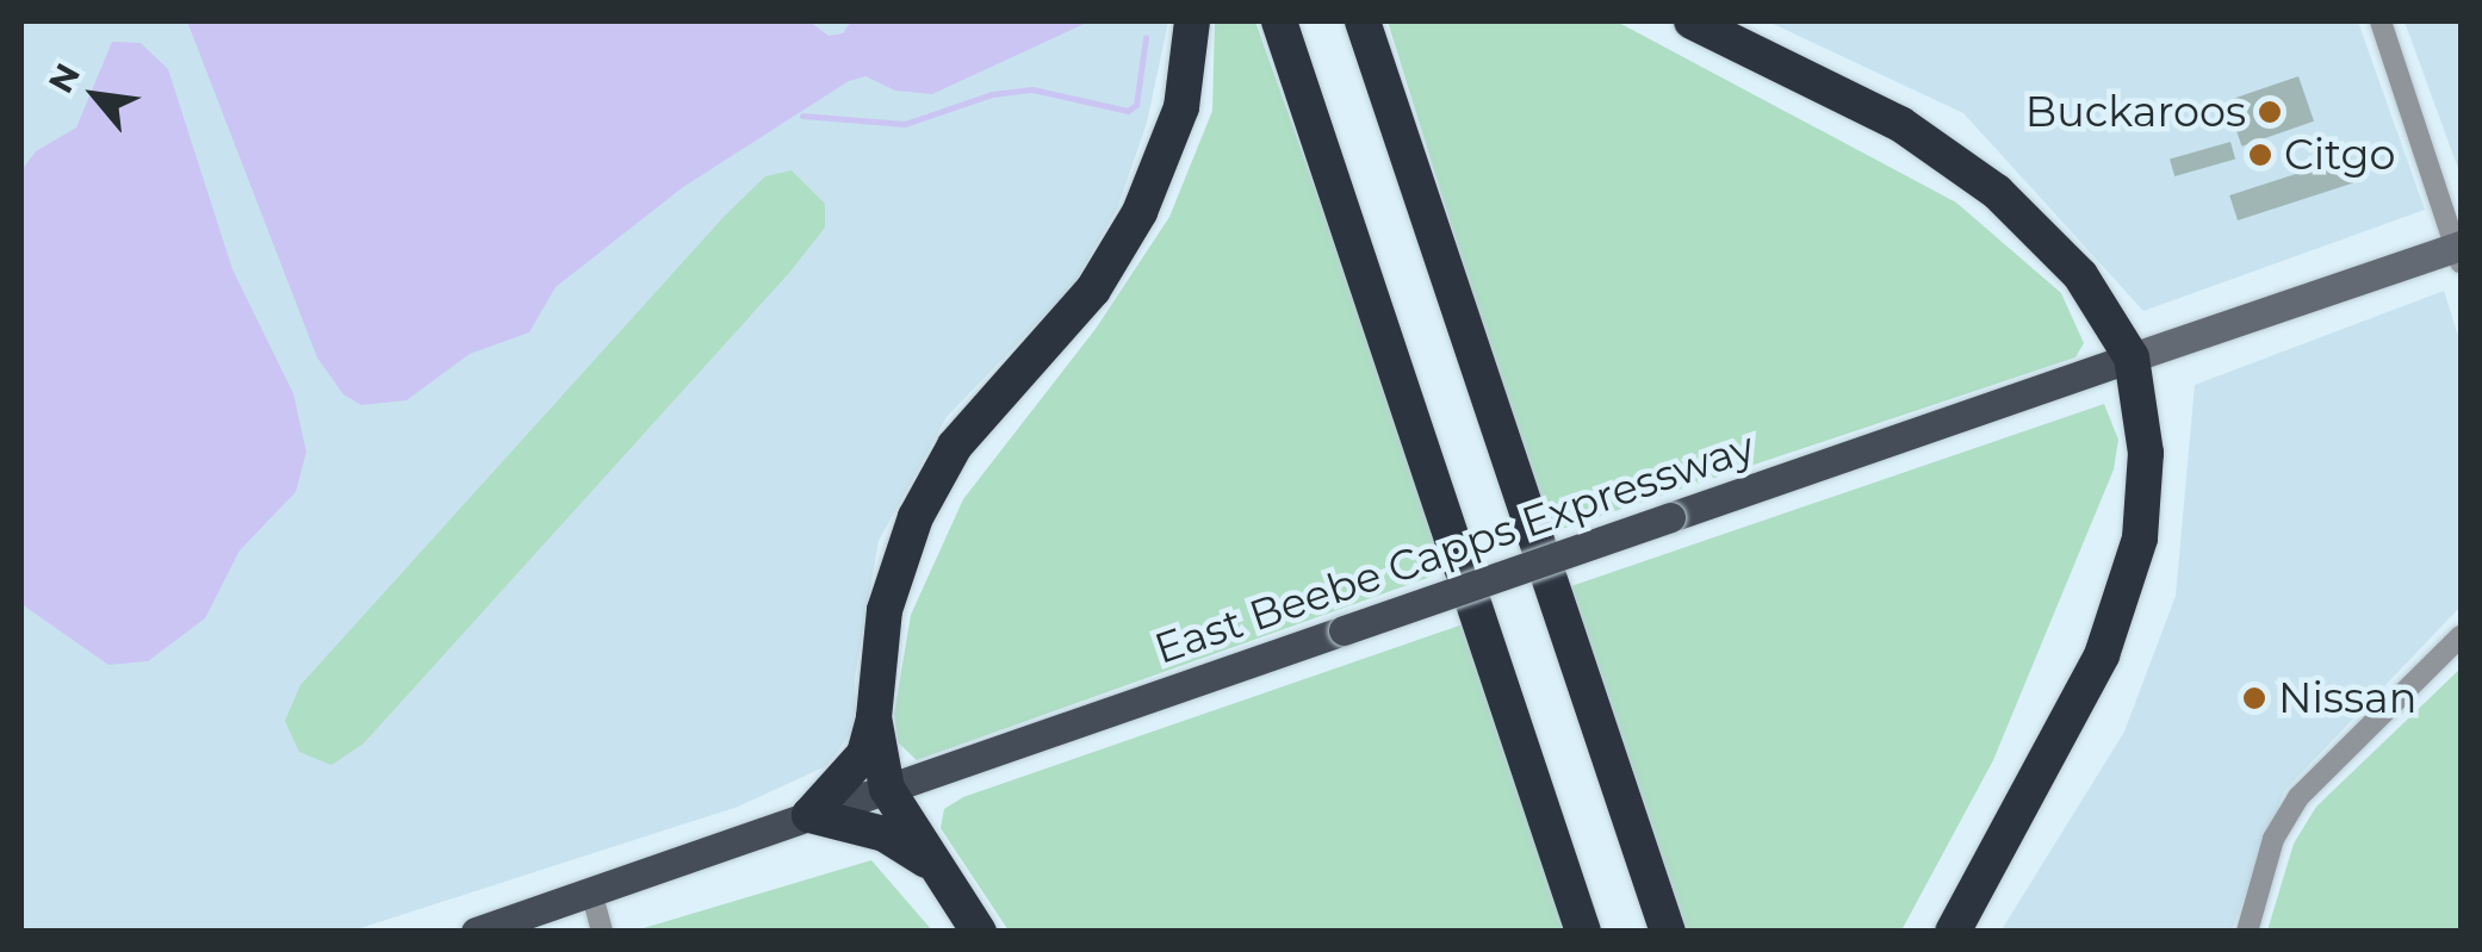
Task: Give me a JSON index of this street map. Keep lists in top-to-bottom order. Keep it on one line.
{"streets":{"main road":["East Beebe Capps Expressway"]},"places":["Buckaroos","Citgo","Nissan"],"north":"top left"}
